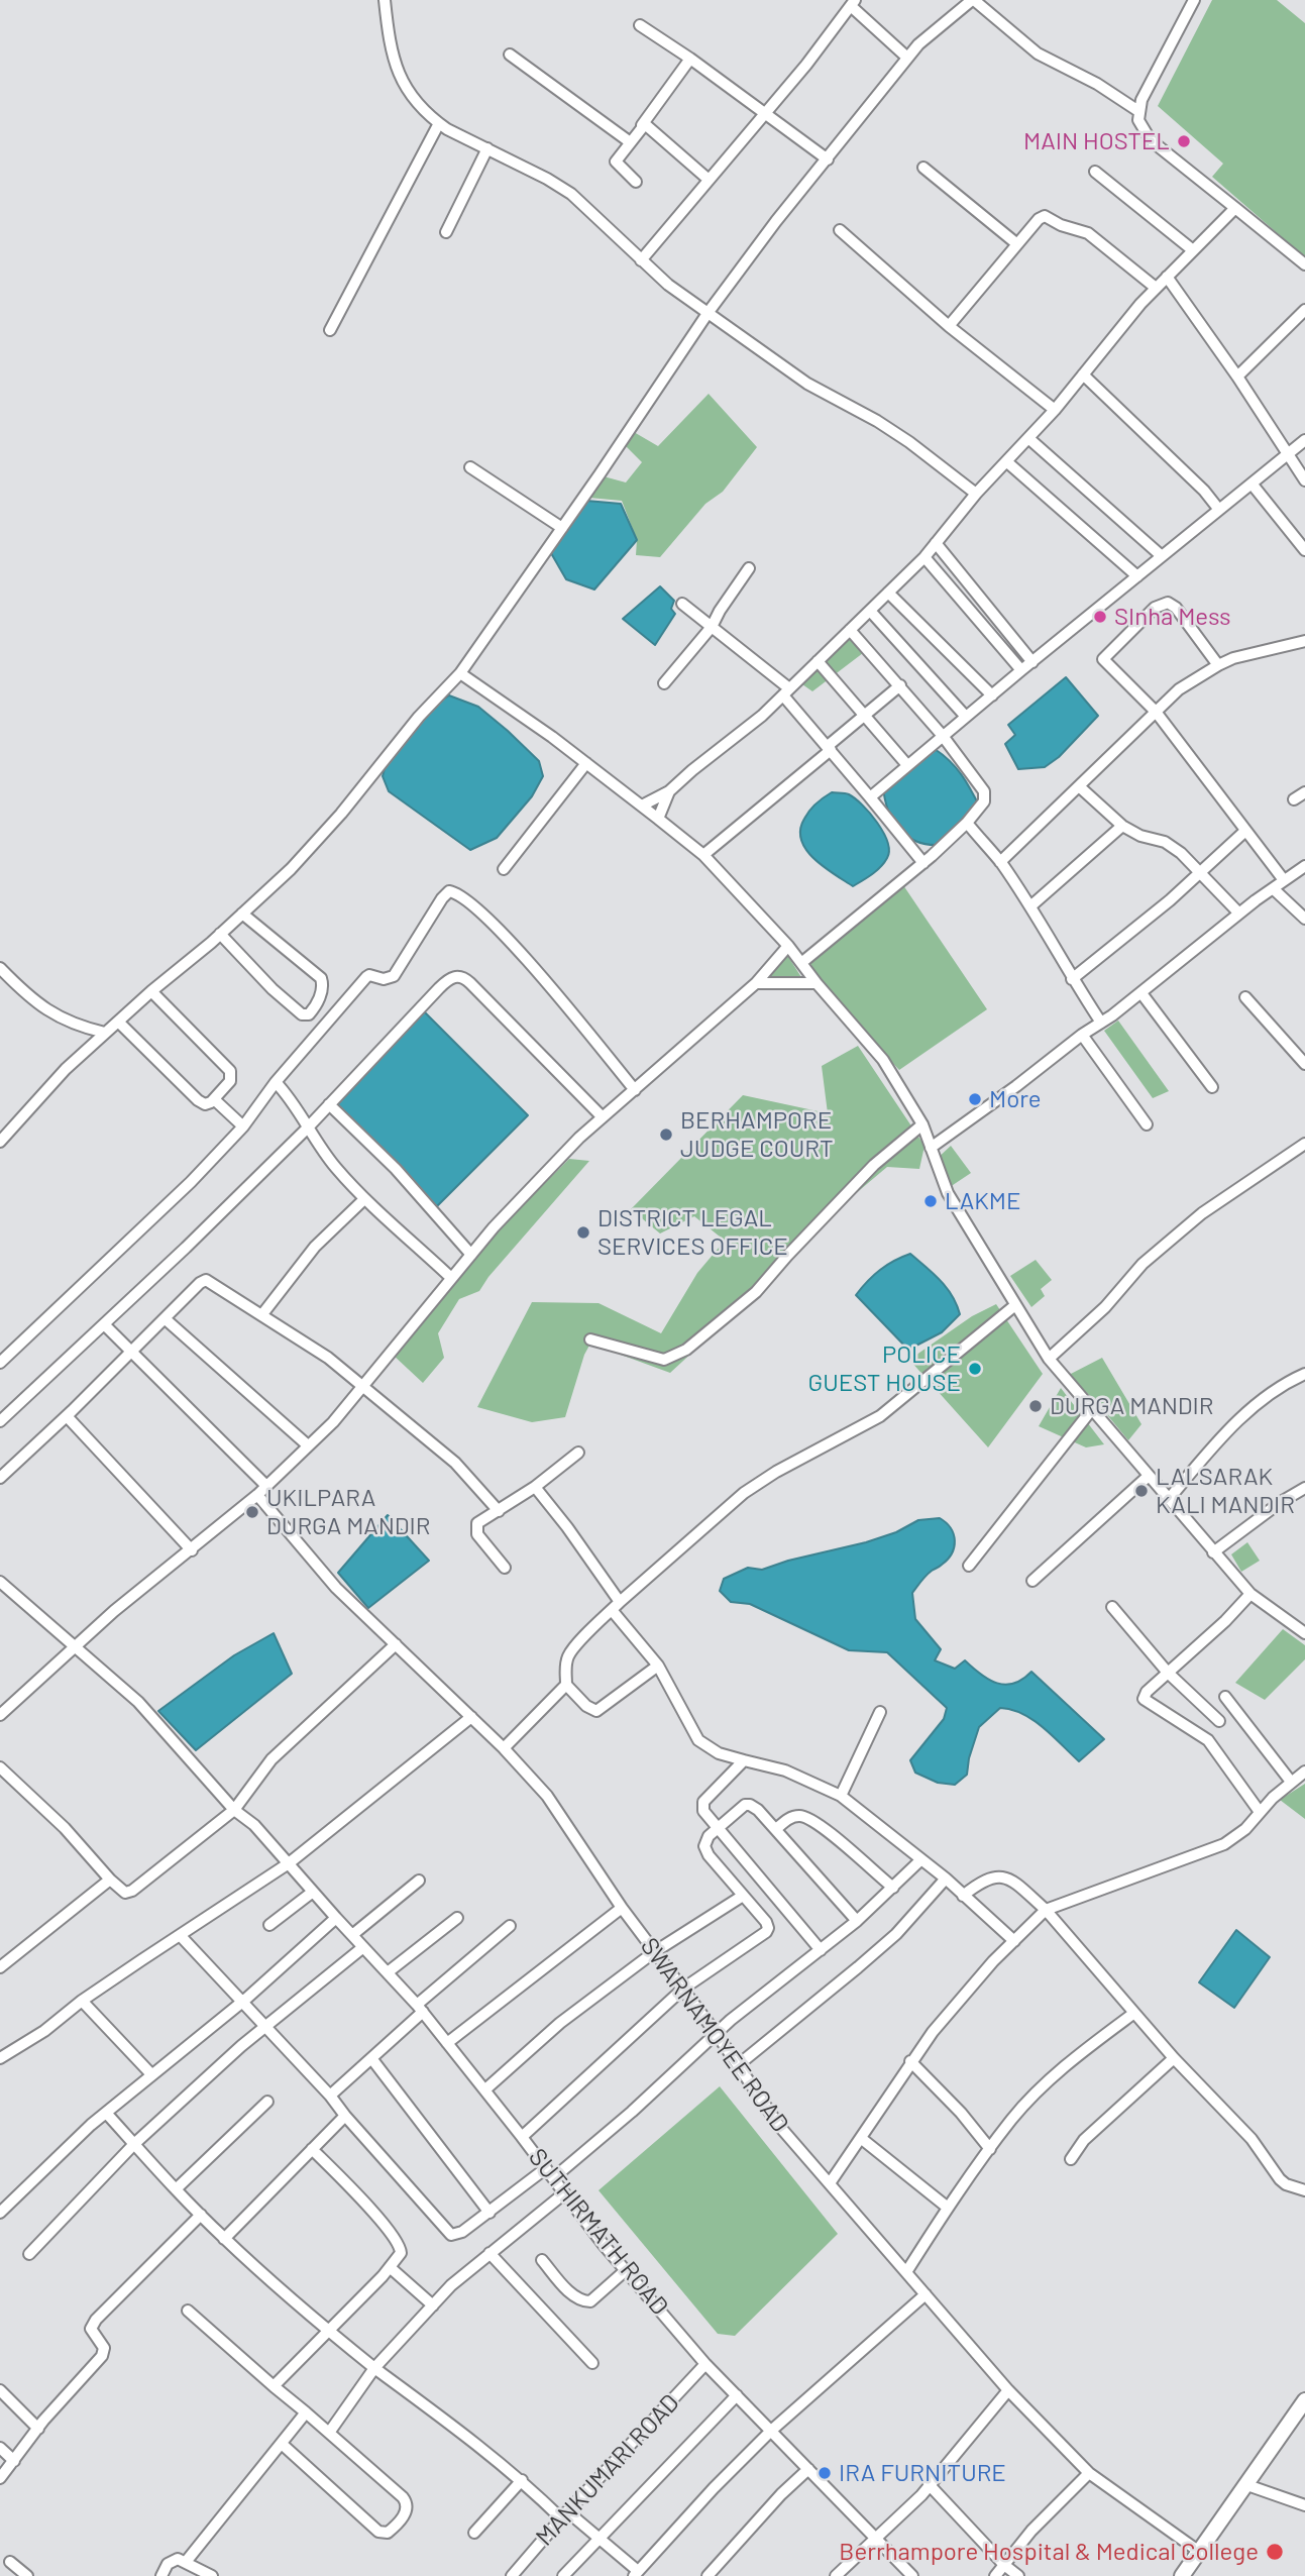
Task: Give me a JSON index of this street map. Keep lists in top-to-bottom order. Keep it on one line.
{"streets":{"street":["SWARNAMOYEE ROAD","SUTHIRMATH ROAD","MANKUMARI ROAD"]},"crossings":[["SWARNAMOYEE ROAD","SUTHIRMATH ROAD"],["SUTHIRMATH ROAD","MANKUMARI ROAD"]],"places":["MAIN HOSTEL","SInha Mess","More","BERHAMPORE JUDGE COURT","LAKME","DISTRICT LEGAL SERVICES OFFICE","POLICE GUEST HOUSE","DURGA MANDIR","LALSARAK KALI MANDIR","UKILPARA DURGA MANDIR","IRA FURNITURE","Berrhampore Hospital & Medical College"]}
